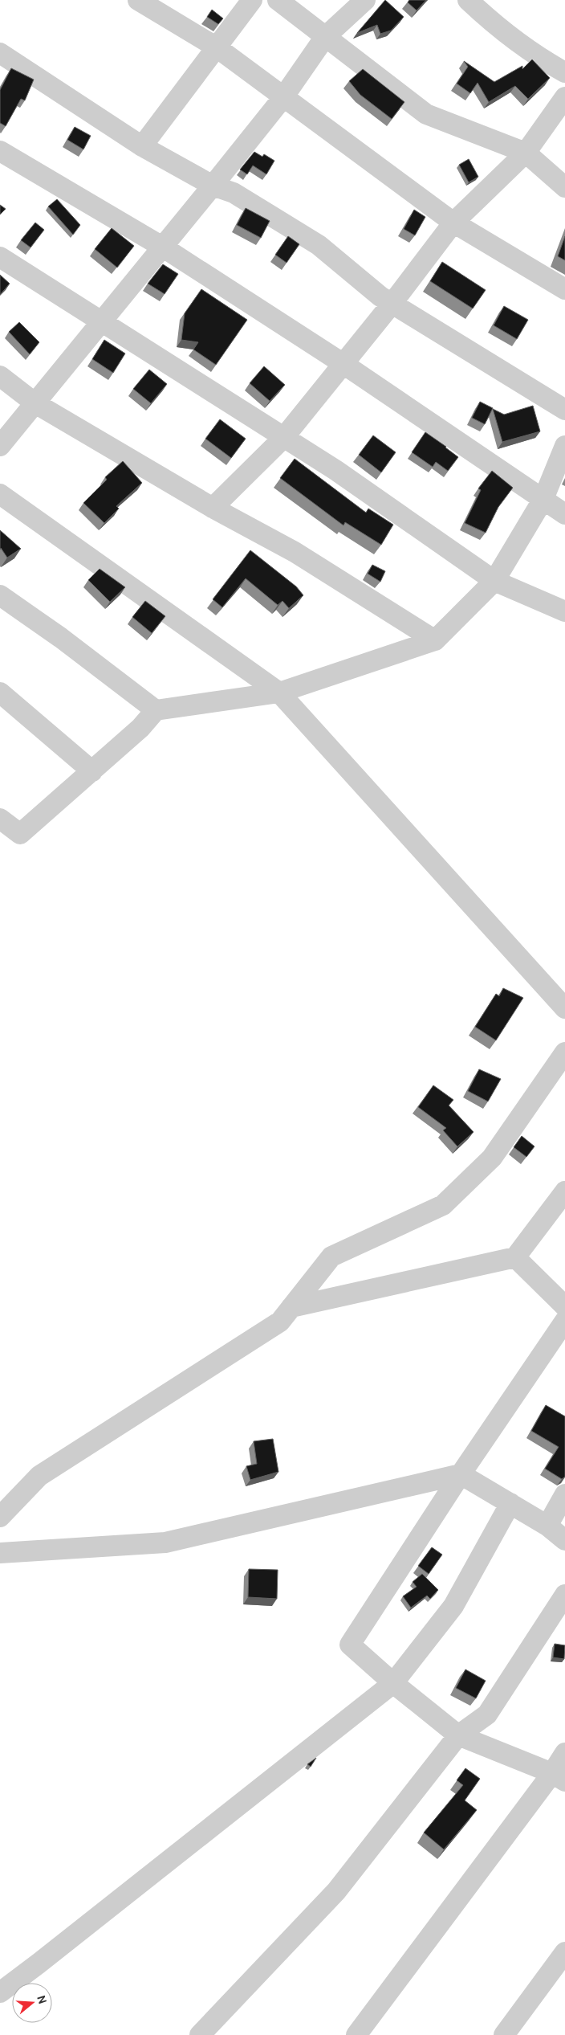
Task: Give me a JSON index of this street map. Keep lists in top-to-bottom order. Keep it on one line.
{"north":"right"}
